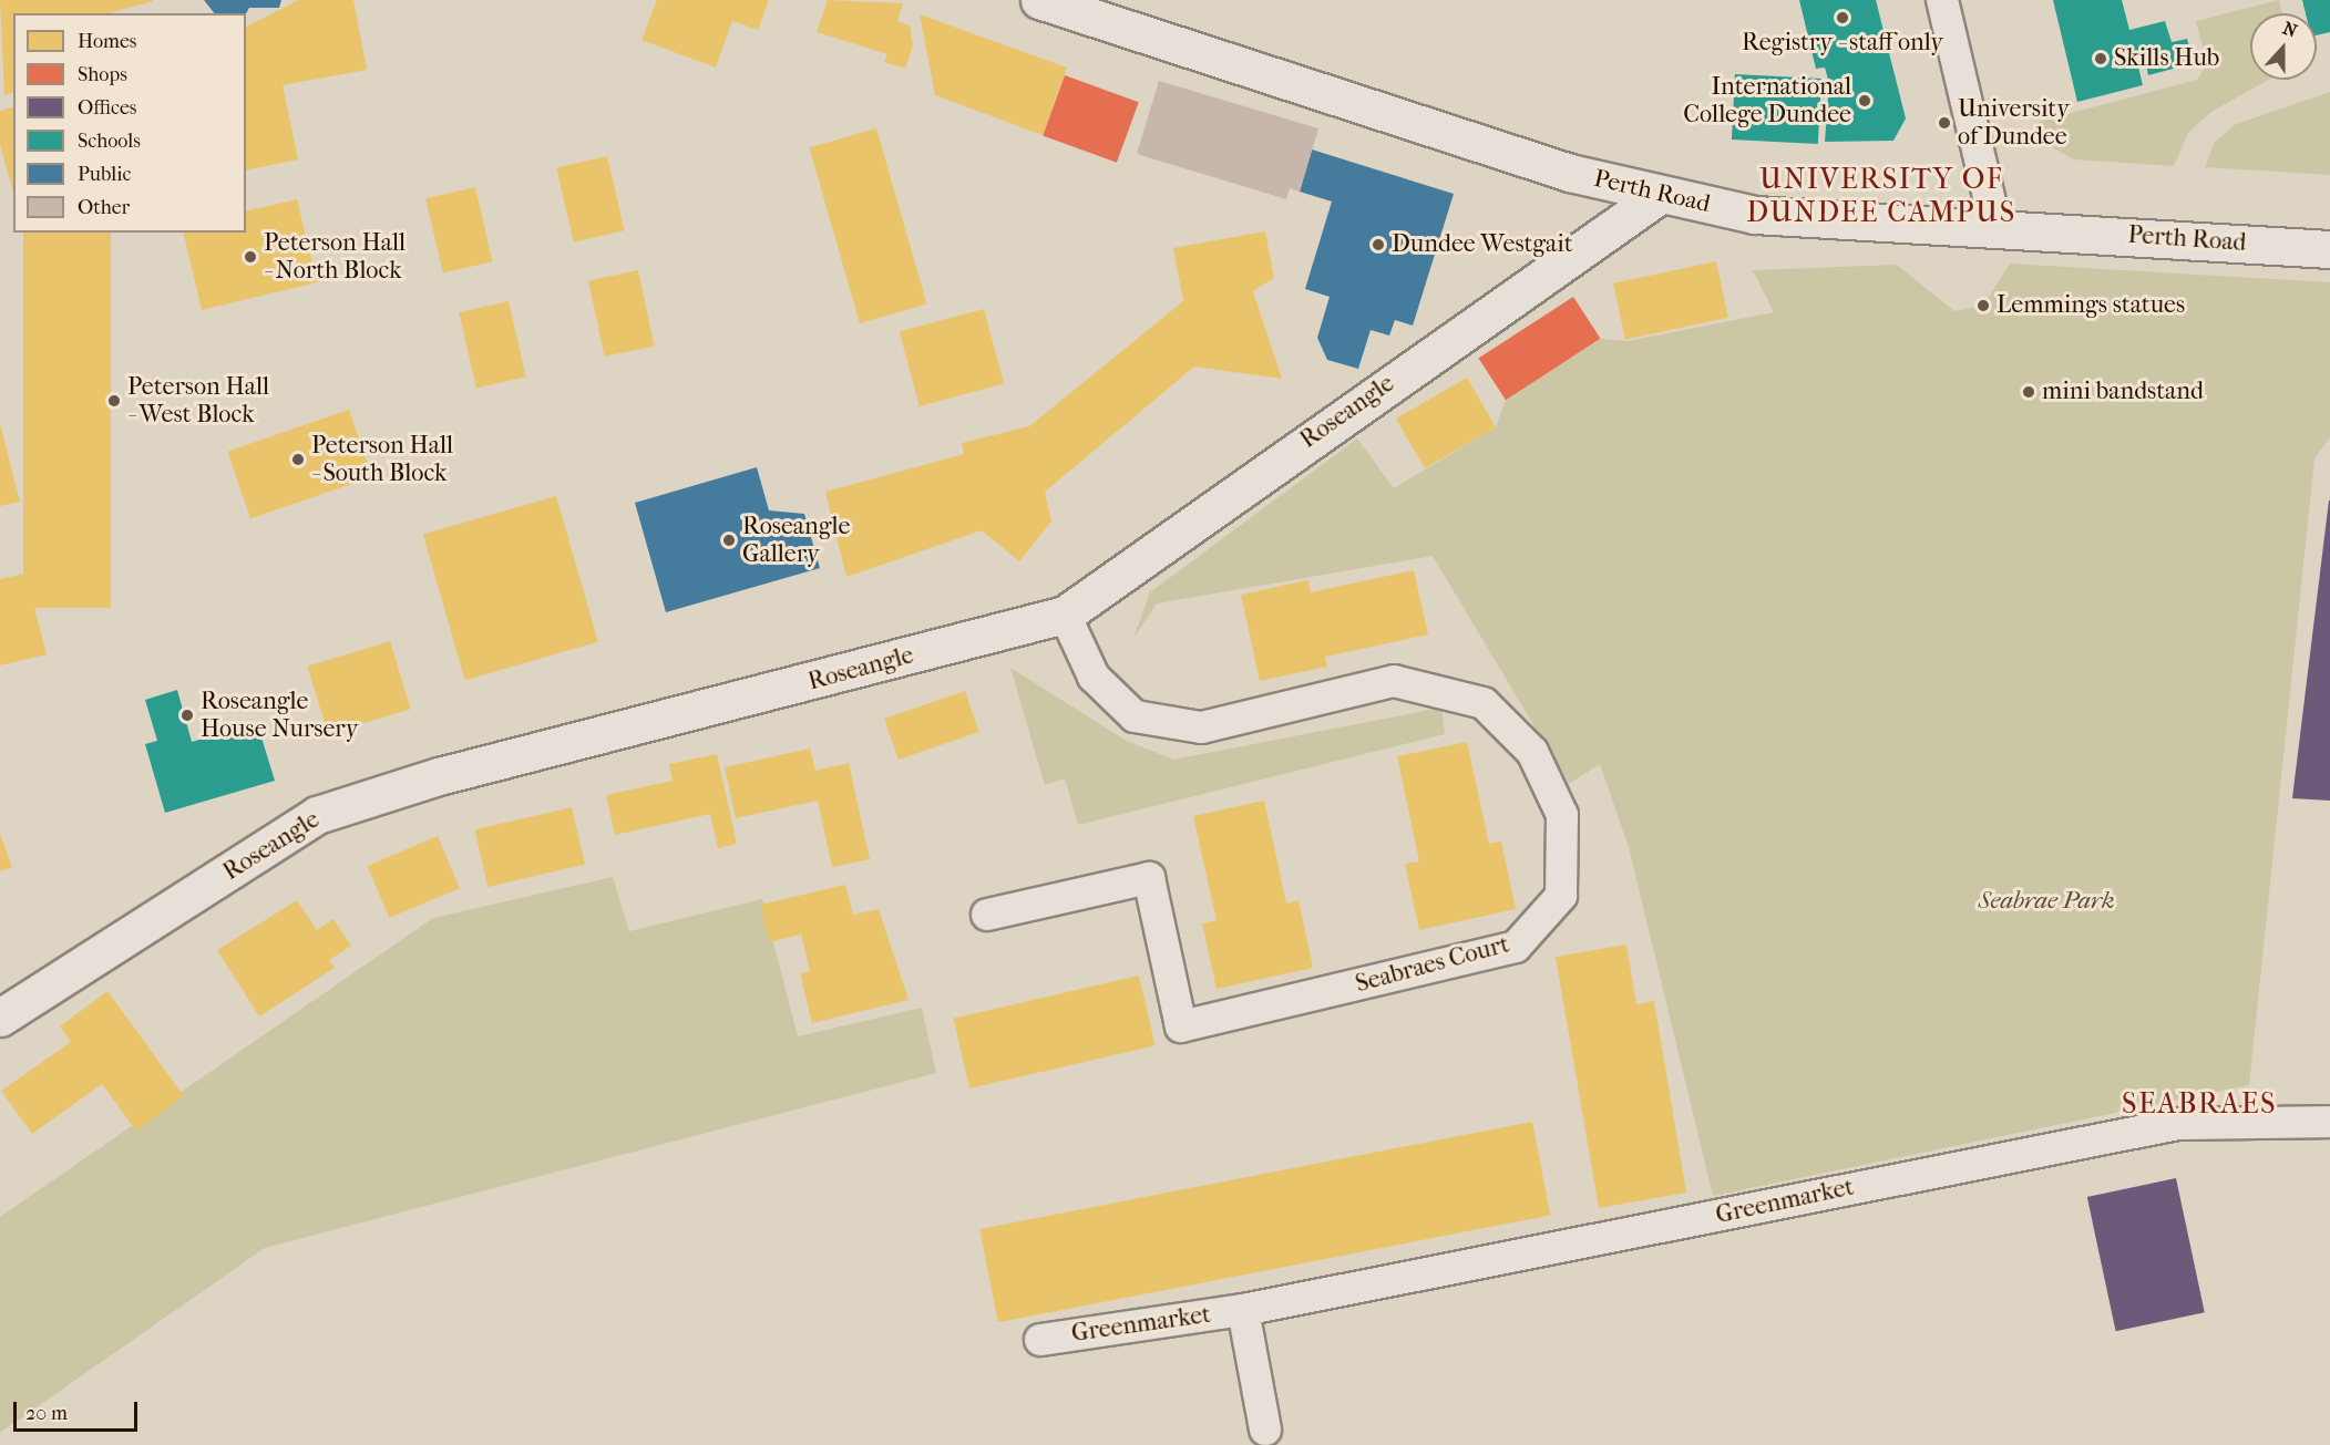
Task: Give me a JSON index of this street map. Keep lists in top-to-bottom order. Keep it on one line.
{"streets":{"street":["Perth Road","Roseangle","Seabraes Court","Greenmarket"]},"crossings":[["Perth Road","Roseangle"],["Roseangle","Seabraes Court"]],"districts":["UNIVERSITY OF DUNDEE CAMPUS","SEABRAES"],"parks":["Seabrae Park"],"places":["Registry - staff only","Skills Hub","International College Dundee","University of Dundee","Dundee Westgait","Peterson Hall - North Block","Lemmings statues","mini bandstand","Peterson Hall - West Block","Peterson Hall - South Block","Roseangle Gallery","Roseangle House Nursery"],"legend":["Homes","Shops","Offices","Schools","Public","Other"],"scale_bar":"20 m","north":"top"}
